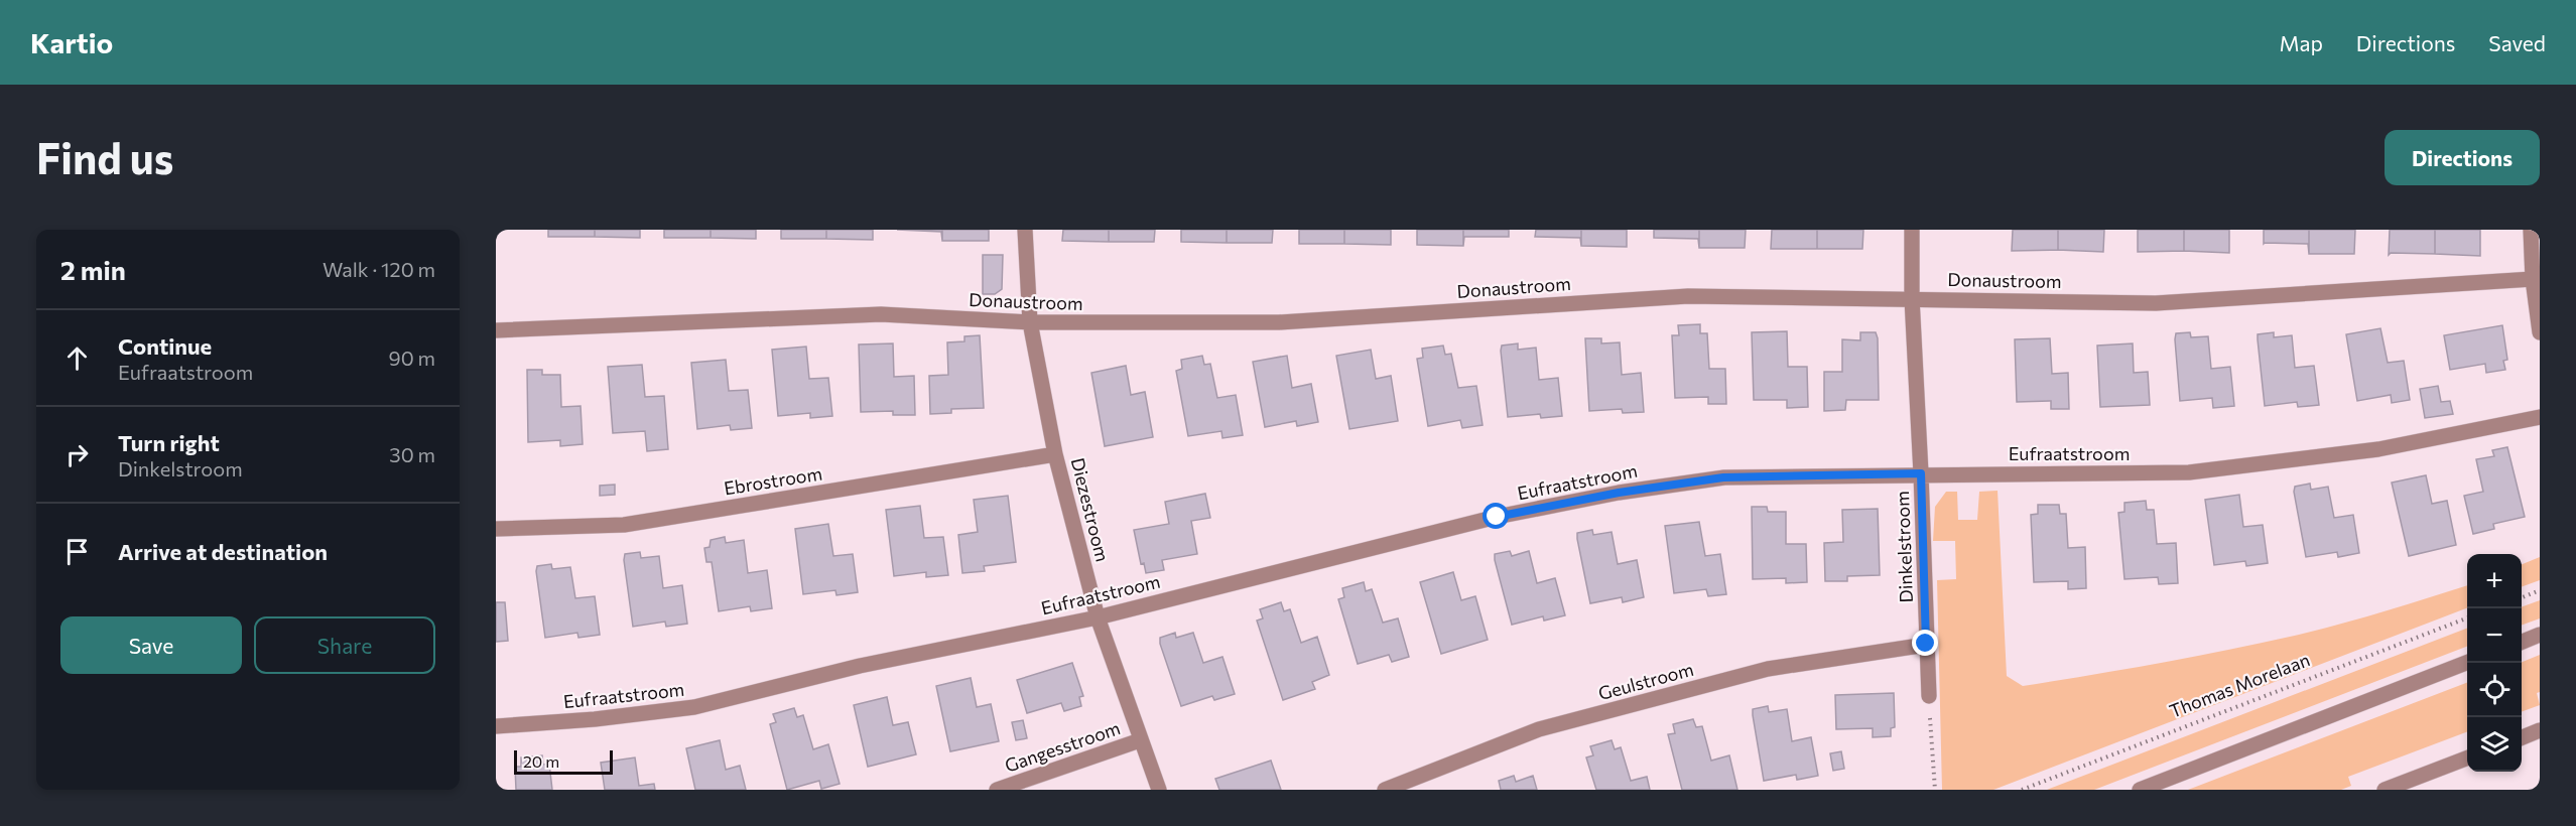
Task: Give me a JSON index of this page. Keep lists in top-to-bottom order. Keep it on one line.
{"streets":{"street":["Donaustroom","Eufraatstroom","Ebrostroom","Diezestroom","Dinkelstroom","Geulstroom","Gangesstroom"],"path":["Thomas Morelaan"]},"crossings":[["Donaustroom","Diezestroom"],["Donaustroom","Dinkelstroom"],["Eufraatstroom","Diezestroom"],["Eufraatstroom","Dinkelstroom"],["Ebrostroom","Diezestroom"],["Diezestroom","Gangesstroom"],["Dinkelstroom","Geulstroom"]],"scale_bar":"20 m","page":{"header":"Kartio","nav":["Map","Directions","Saved"],"buttons":["Directions",["Save","Share"]],"title":"Find us","heading":["2 min","Walk · 120 m"],"list":[["Continue","Eufraatstroom","90 m"],["Turn right","Dinkelstroom","30 m"],"Arrive at destination"],"map_buttons":["+","−"],"scale":"20 m"}}
